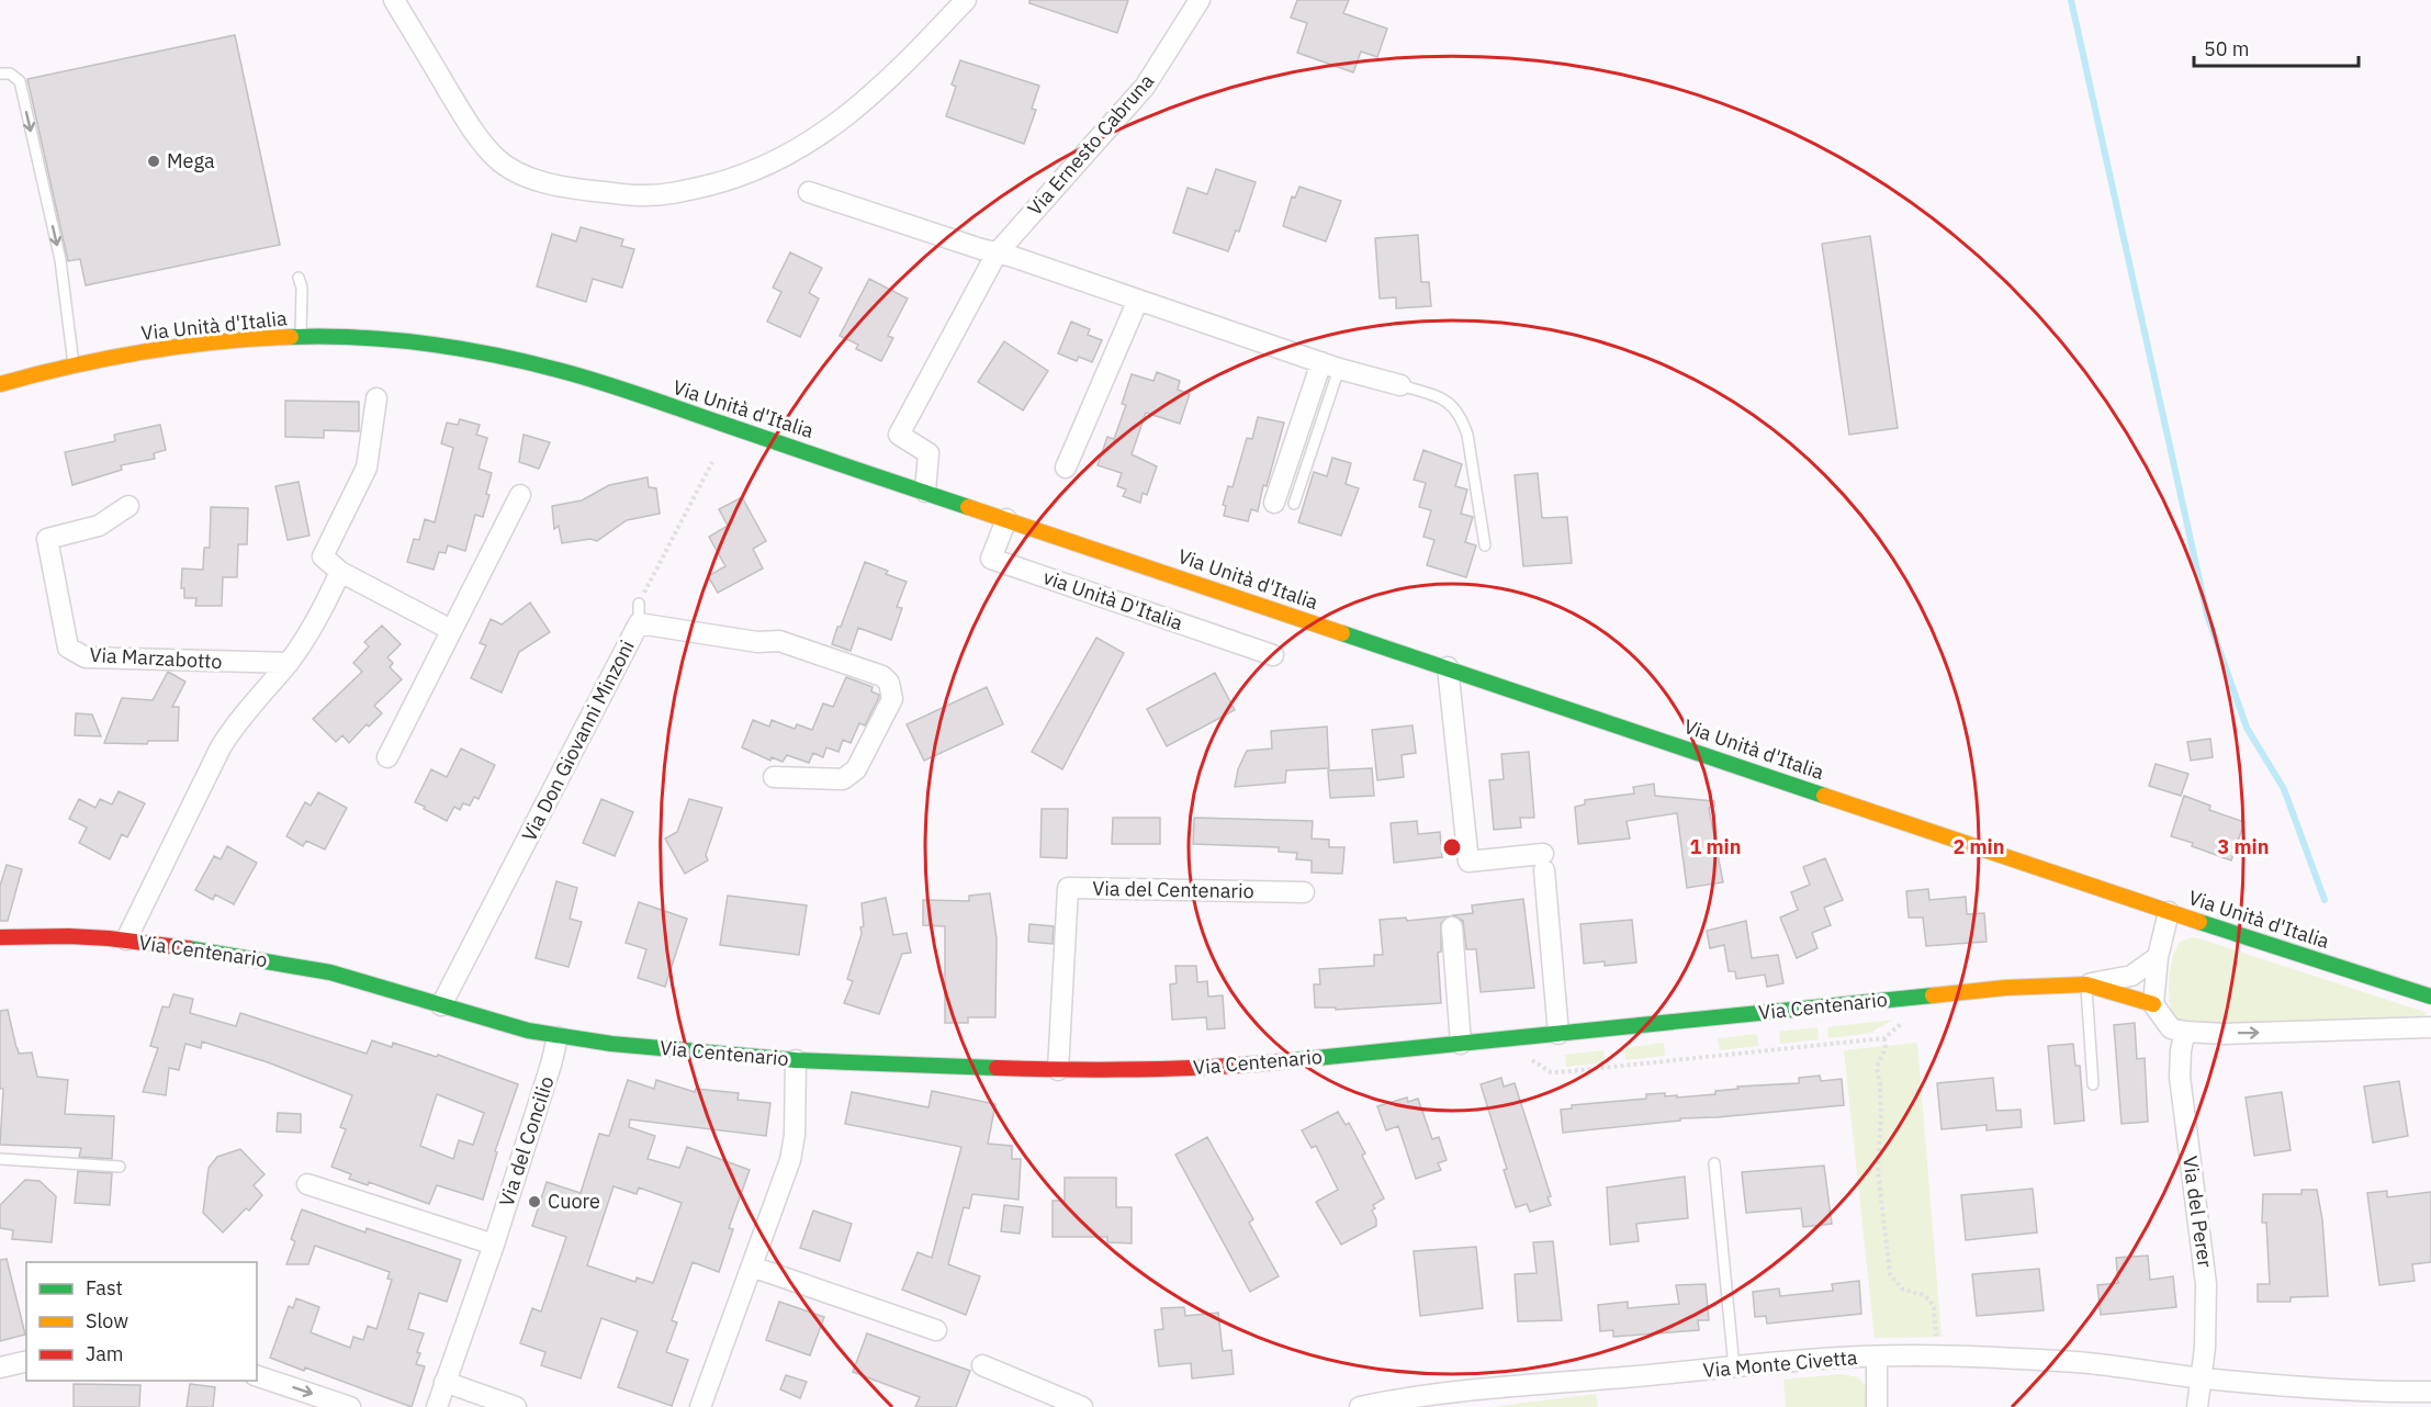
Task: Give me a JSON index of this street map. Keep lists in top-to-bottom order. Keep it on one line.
{"streets":{"street":["Via Ernesto Cabruna","Via Unità d'Italia","via Unità D'Italia","Via Marzabotto","Via Don Giovanni Minzoni","Via del Centenario","Via Centenario","Via del Concilio","Via del Perer","Via Monte Civetta"]},"crossings":[["Via Ernesto Cabruna","Via Unità d'Italia"],["Via Unità d'Italia","via Unità D'Italia"],["Via Don Giovanni Minzoni","Via Centenario"],["Via del Centenario","Via Centenario"],["Via Centenario","Via del Concilio"],["Via del Perer","Via Monte Civetta"]],"places":["Mega","Cuore"],"legend":["Fast","Slow","Jam"],"scale_bar":"50 m","rings":["1 min","2 min","3 min"]}
